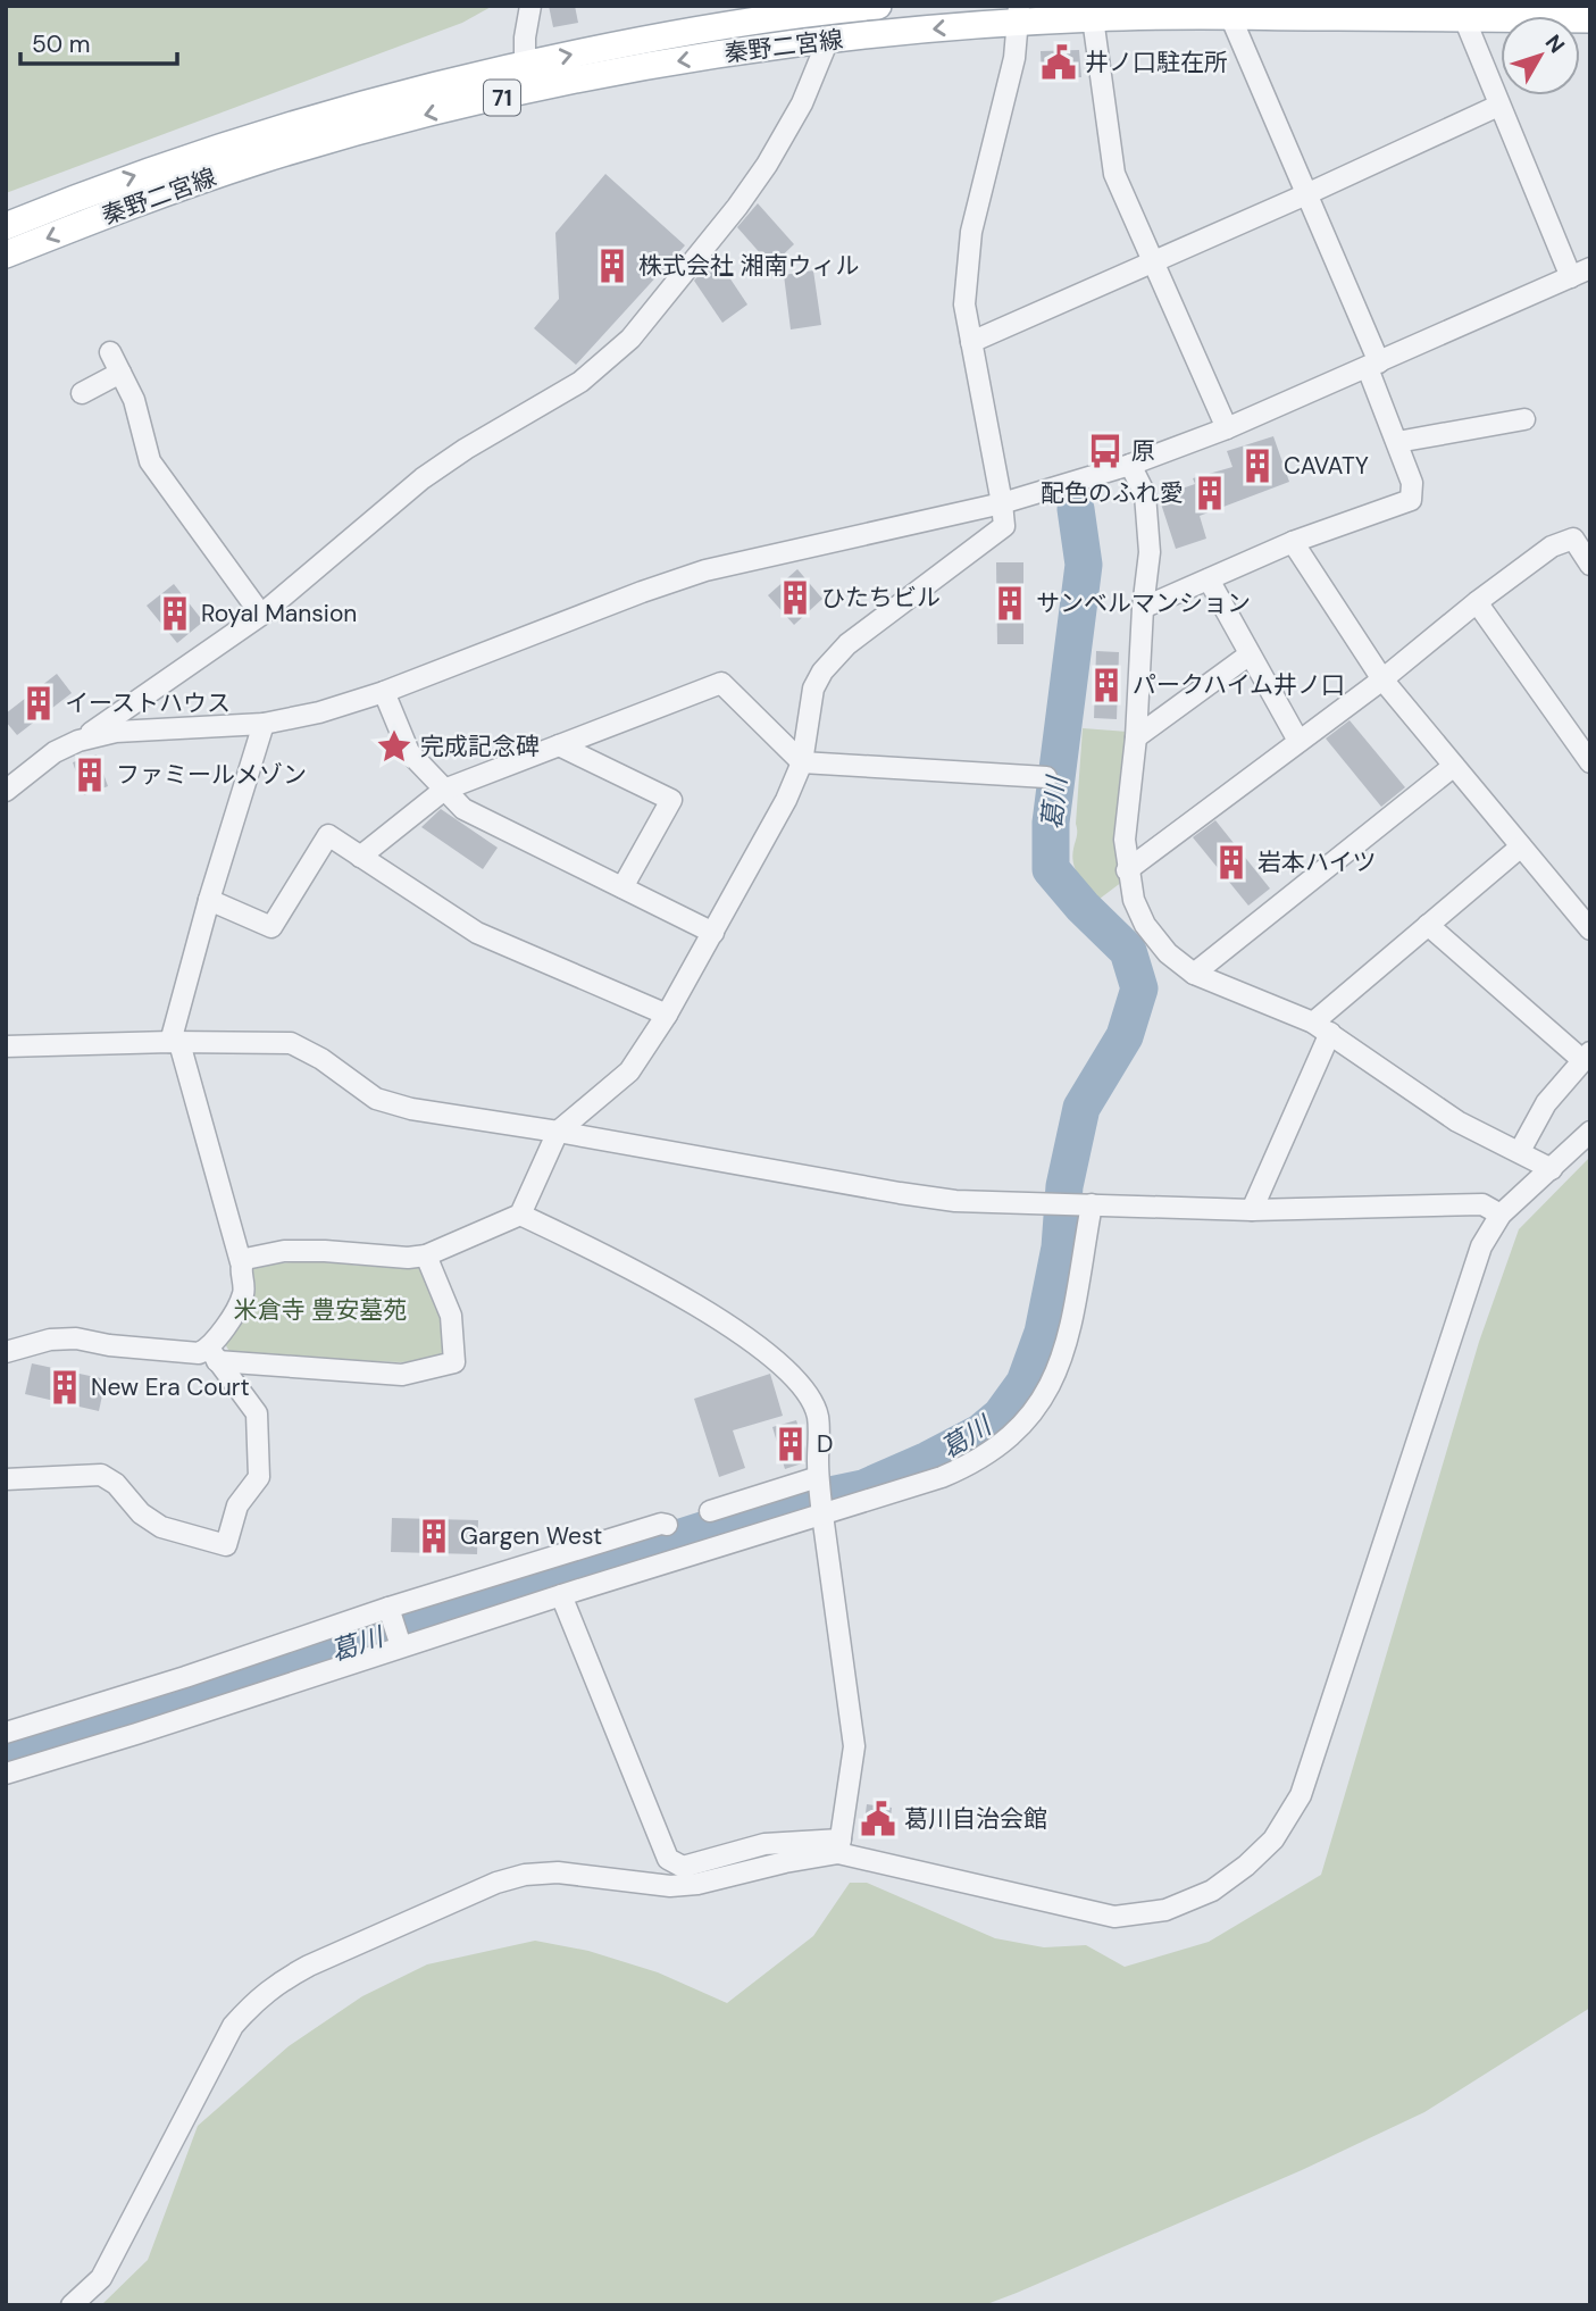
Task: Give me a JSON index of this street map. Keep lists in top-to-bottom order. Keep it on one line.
{"streets":{"main road":["秦野二宮線","71"]},"water":["葛川"],"parks":["米倉寺 豊安墓苑"],"places":{"public building":["井ノ口駐在所","葛川自治会館"],"building":["株式会社 湘南ウィル","CAVATY","配色のふれ愛","ひたちビル","サンベルマンション","Royal Mansion","パークハイム井ノ口","イーストハウス","ファミールメゾン","岩本ハイツ","New Era Court","D","Gargen West"],"bus stop":["原"],"place":["完成記念碑"]},"scale_bar":"50 m","north":"top right"}
